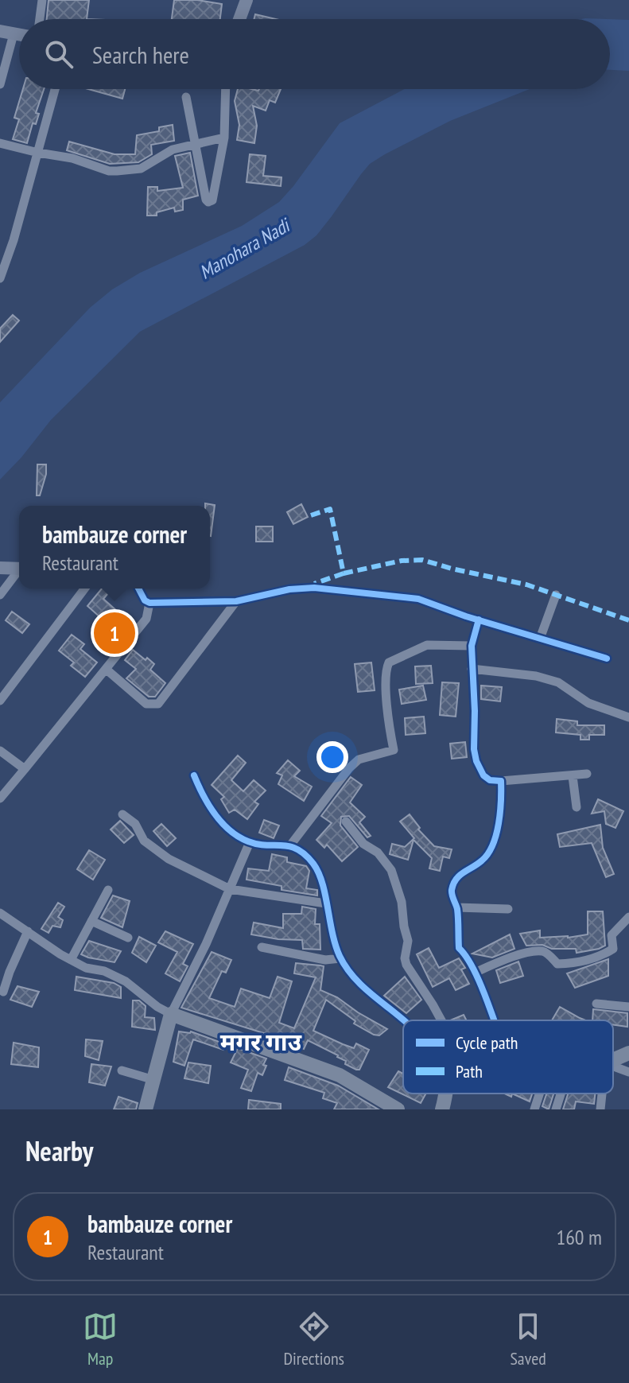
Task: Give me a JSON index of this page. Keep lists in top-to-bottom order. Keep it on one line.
{"districts":["मगर गाउ"],"water":["Manohara Nadi"],"legend":["Cycle path","Path"],"page":{"search":"Search here","popup":["bambauze corner","Restaurant"],"pins":"1","heading":"Nearby","list":[{"mark":"1","name":"bambauze corner","note":"Restaurant","value":"160 m"}],"nav":["Map","Directions","Saved"]}}
